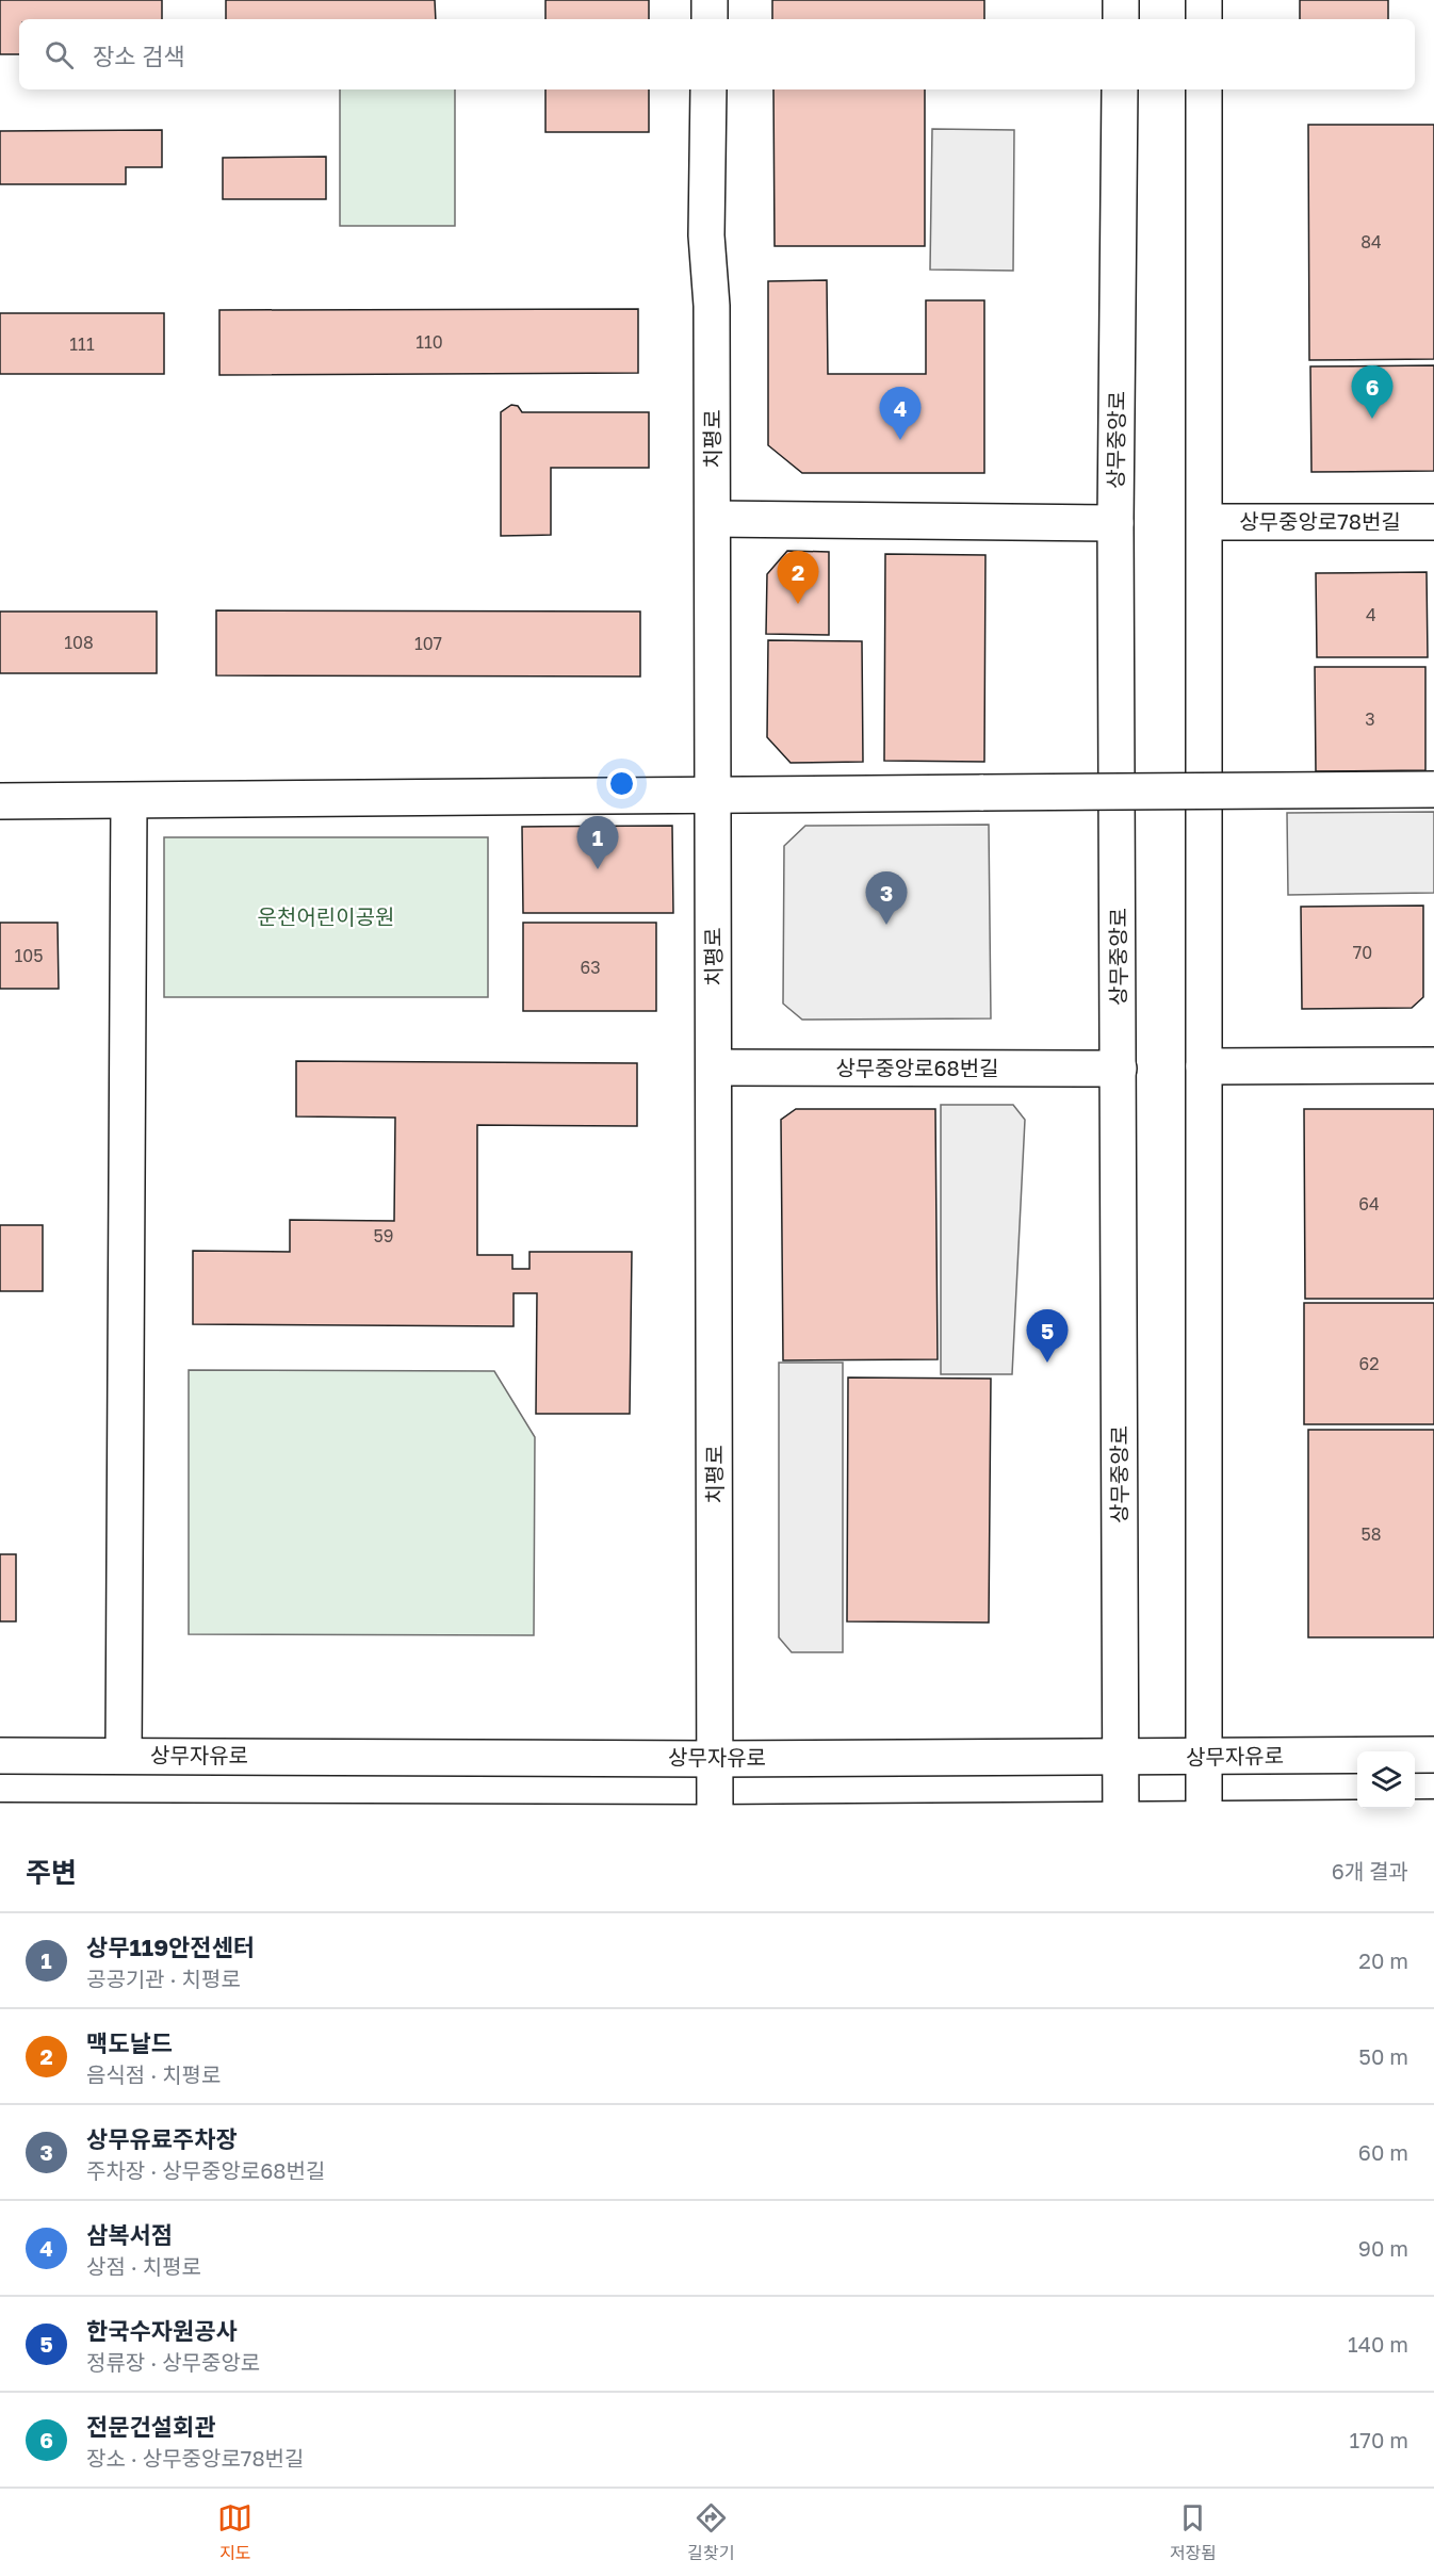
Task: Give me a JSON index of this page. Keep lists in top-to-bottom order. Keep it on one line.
{"streets":{"street":["치평로","상무중앙로","상무중앙로78번길","상무중앙로68번길","상무자유로"]},"crossings":[["치평로","상무중앙로68번길"],["치평로","상무자유로"],["상무중앙로","상무중앙로68번길"],["상무중앙로","상무자유로"]],"parks":["운천어린이공원"],"house_numbers":["84","110","111","4","108","107","3","70","105","63","64","59","62","58"],"page":{"search":"장소 검색","pins":["6","4","2","1","3","5"],"heading":["주변","6개 결과"],"list":[{"mark":"1","name":"상무119안전센터","note":"공공기관 · 치평로","value":"20 m"},{"mark":"2","name":"맥도날드","note":"음식점 · 치평로","value":"50 m"},{"mark":"3","name":"상무유료주차장","note":"주차장 · 상무중앙로68번길","value":"60 m"},{"mark":"4","name":"삼복서점","note":"상점 · 치평로","value":"90 m"},{"mark":"5","name":"한국수자원공사","note":"정류장 · 상무중앙로","value":"140 m"},{"mark":"6","name":"전문건설회관","note":"장소 · 상무중앙로78번길","value":"170 m"}],"nav":["지도","길찾기","저장됨"]}}
